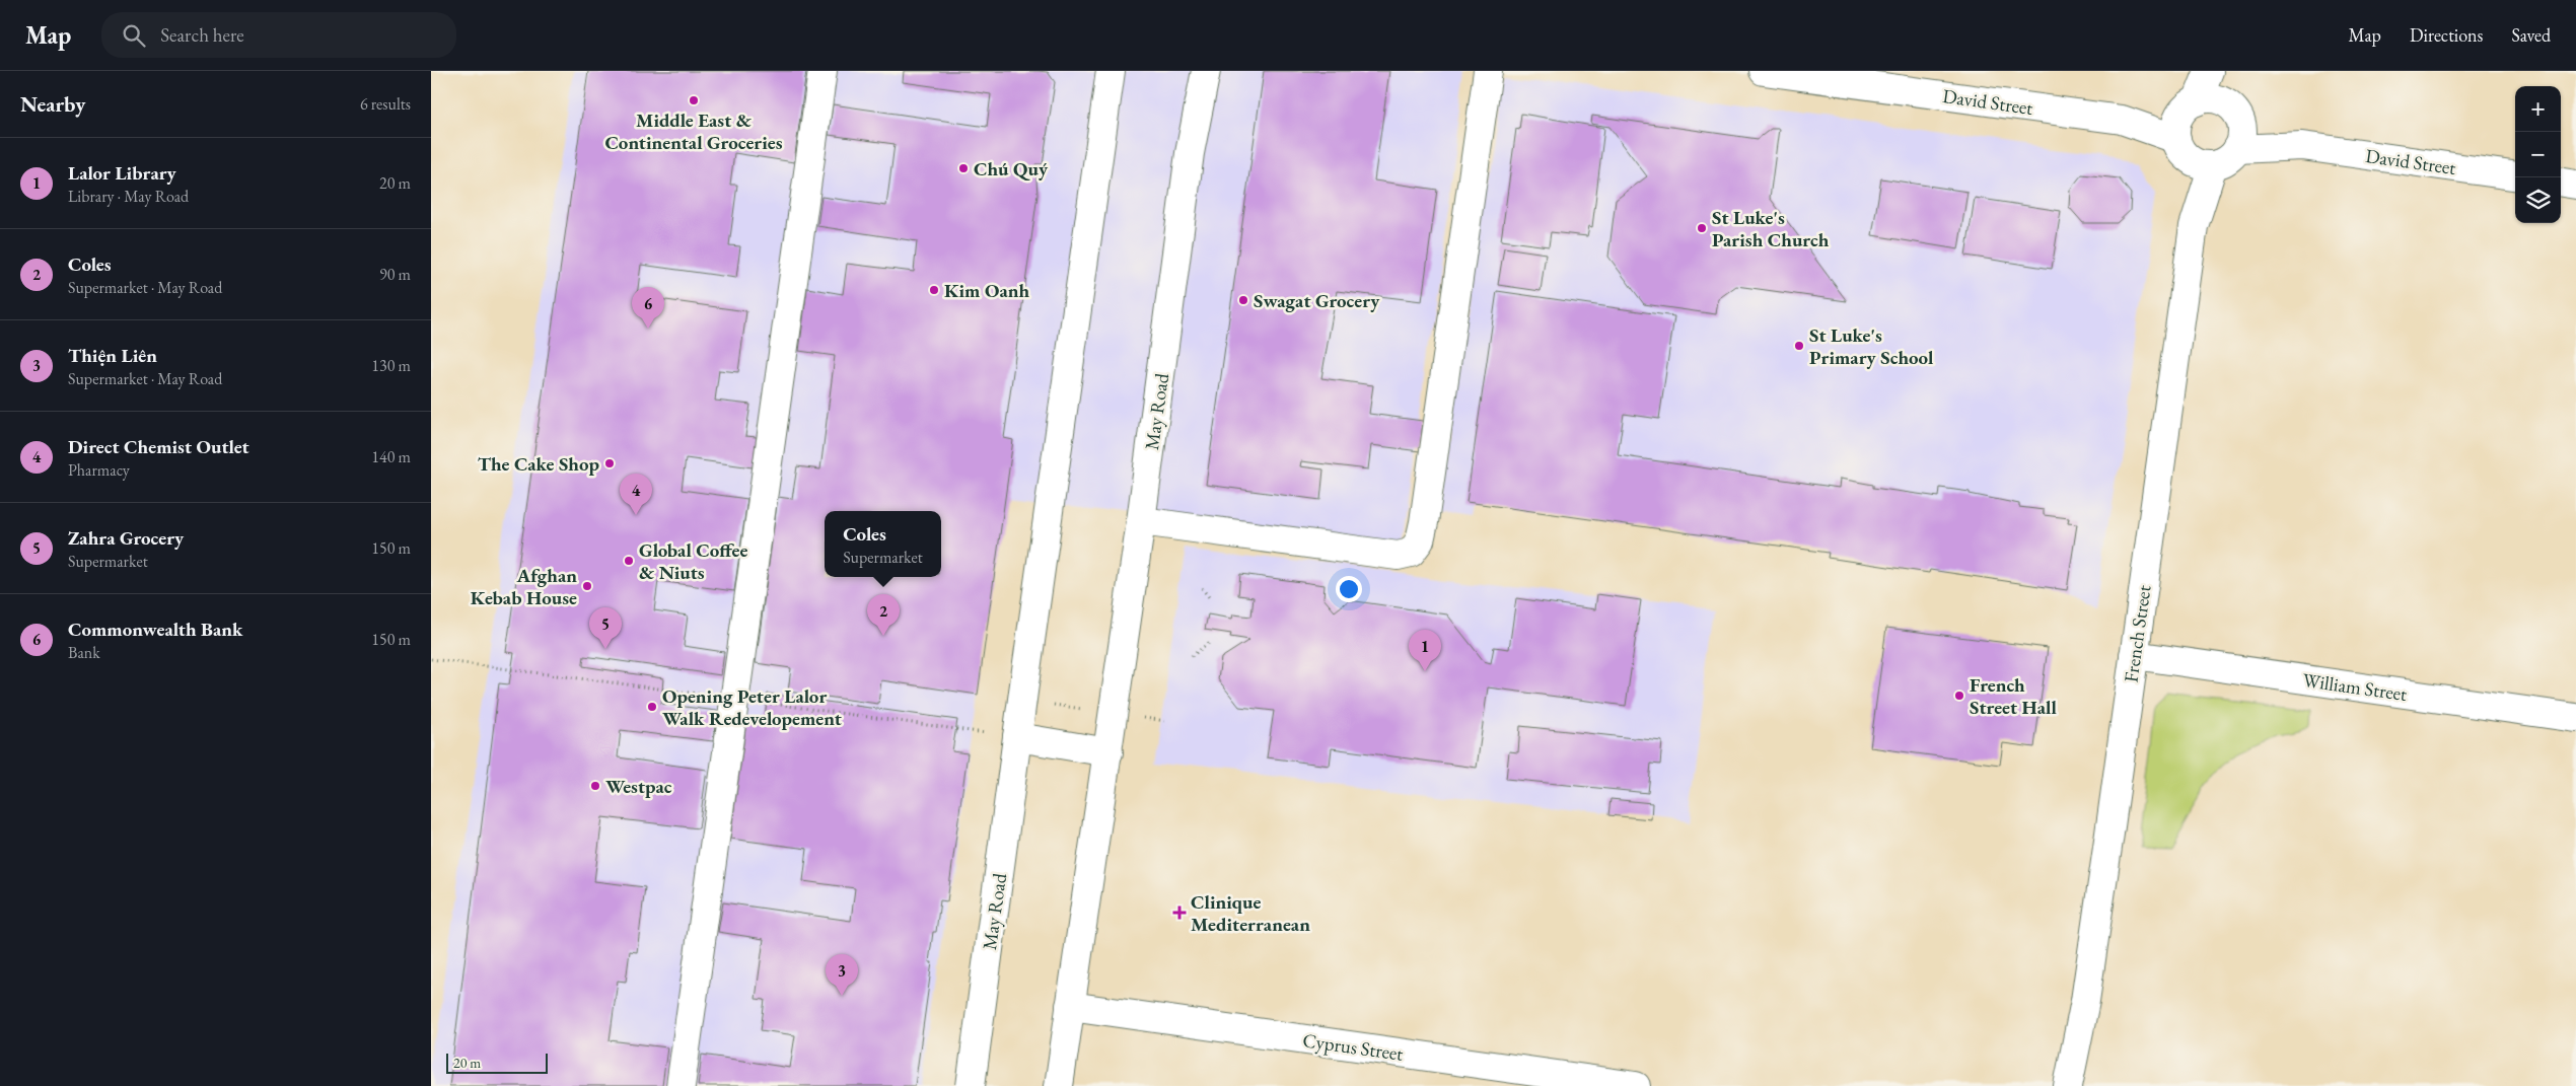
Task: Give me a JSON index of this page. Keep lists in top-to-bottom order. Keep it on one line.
{"streets":{"street":["David Street","May Road","French Street","William Street","Cyprus Street"]},"crossings":[["David Street","French Street"],["May Road","Cyprus Street"],["French Street","William Street"]],"places":{"other":["Middle East & Continental Groceries","Chú Quý","St Luke's Parish Church","Kim Oanh","Swagat Grocery","St Luke's Primary School","The Cake Shop","Global Coffee & Niuts","Afghan Kebab House","French Street Hall","Opening Peter Lalor Walk Redevelopement","Westpac"],"health":["Clinique Mediterranean"]},"scale_bar":"20 m","page":{"header":"Map","search":"Search here","nav":["Map","Directions","Saved"],"heading":["Nearby","6 results"],"map_buttons":["+","−"],"list":[{"mark":"1","name":"Lalor Library","note":"Library · May Road","value":"20 m"},{"mark":"2","name":"Coles","note":"Supermarket · May Road","value":"90 m"},{"mark":"3","name":"Thiện Liên","note":"Supermarket · May Road","value":"130 m"},{"mark":"4","name":"Direct Chemist Outlet","note":"Pharmacy","value":"140 m"},{"mark":"5","name":"Zahra Grocery","note":"Supermarket","value":"150 m"},{"mark":"6","name":"Commonwealth Bank","note":"Bank","value":"150 m"}],"pins":["6","4","2","5","1","3"],"popup":["Coles","Supermarket"],"scale":"20 m"}}
